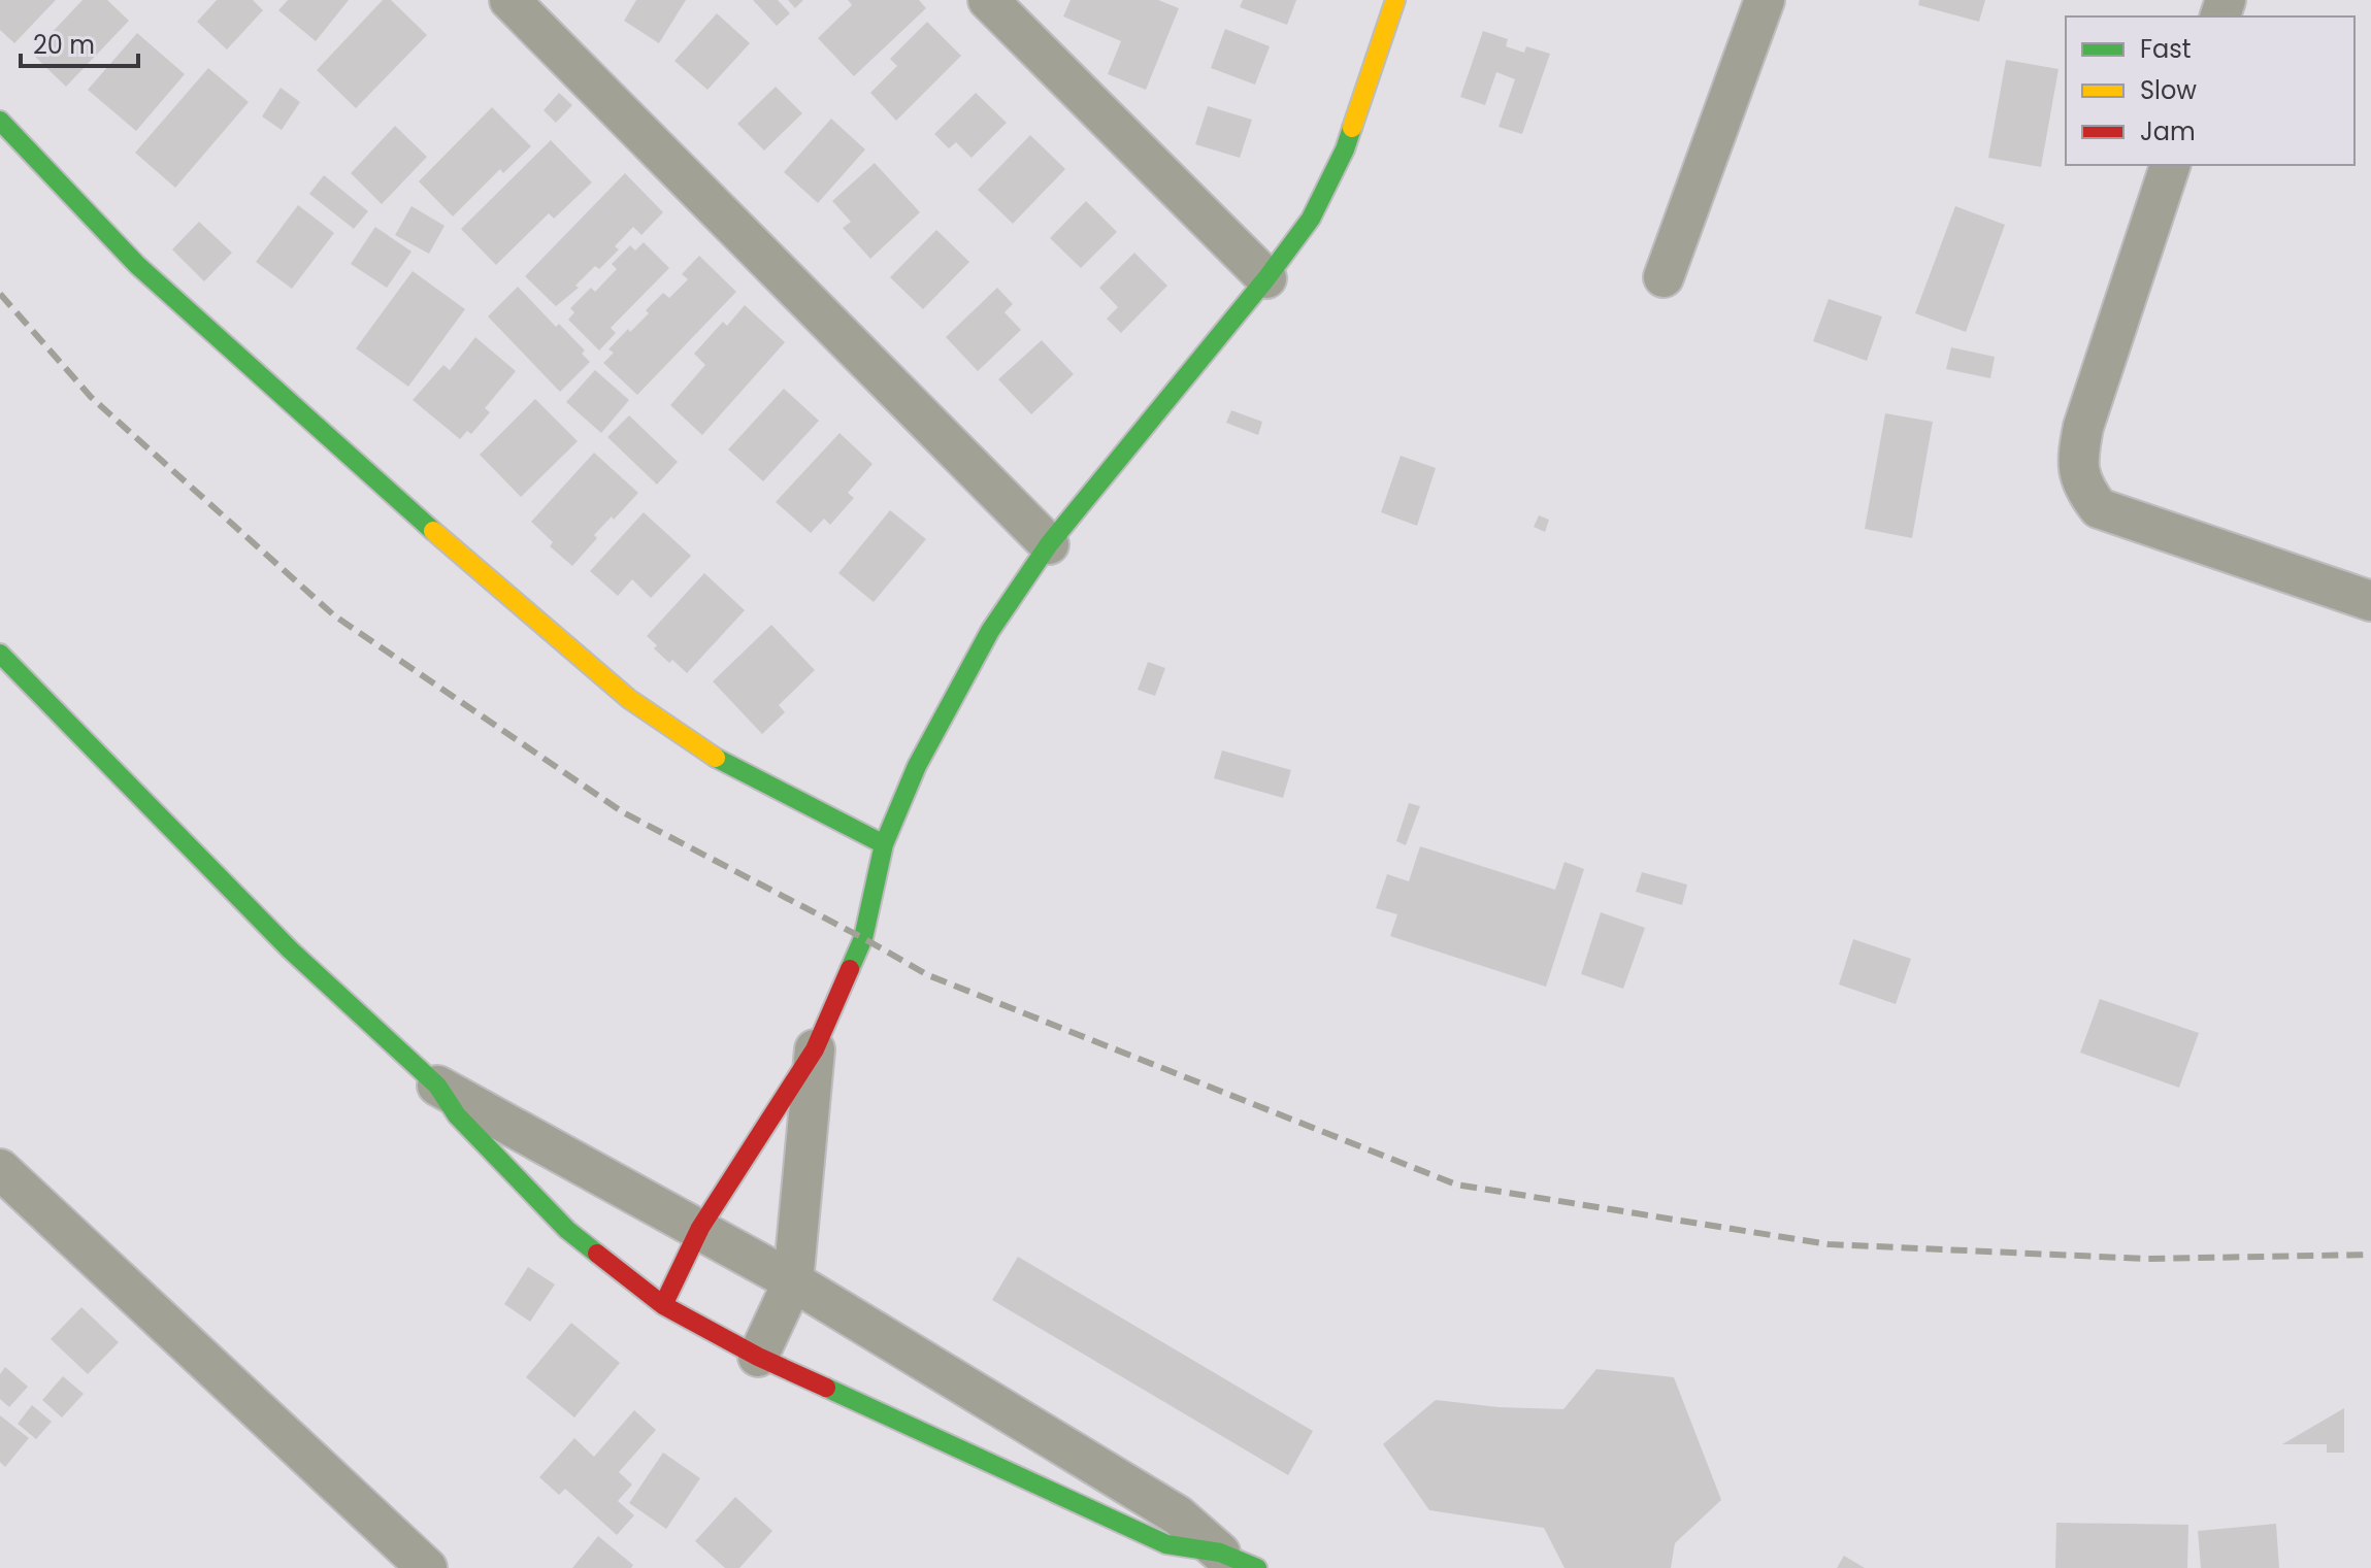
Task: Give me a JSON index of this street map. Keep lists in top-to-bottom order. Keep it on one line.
{"legend":["Fast","Slow","Jam"],"scale_bar":"20 m"}
